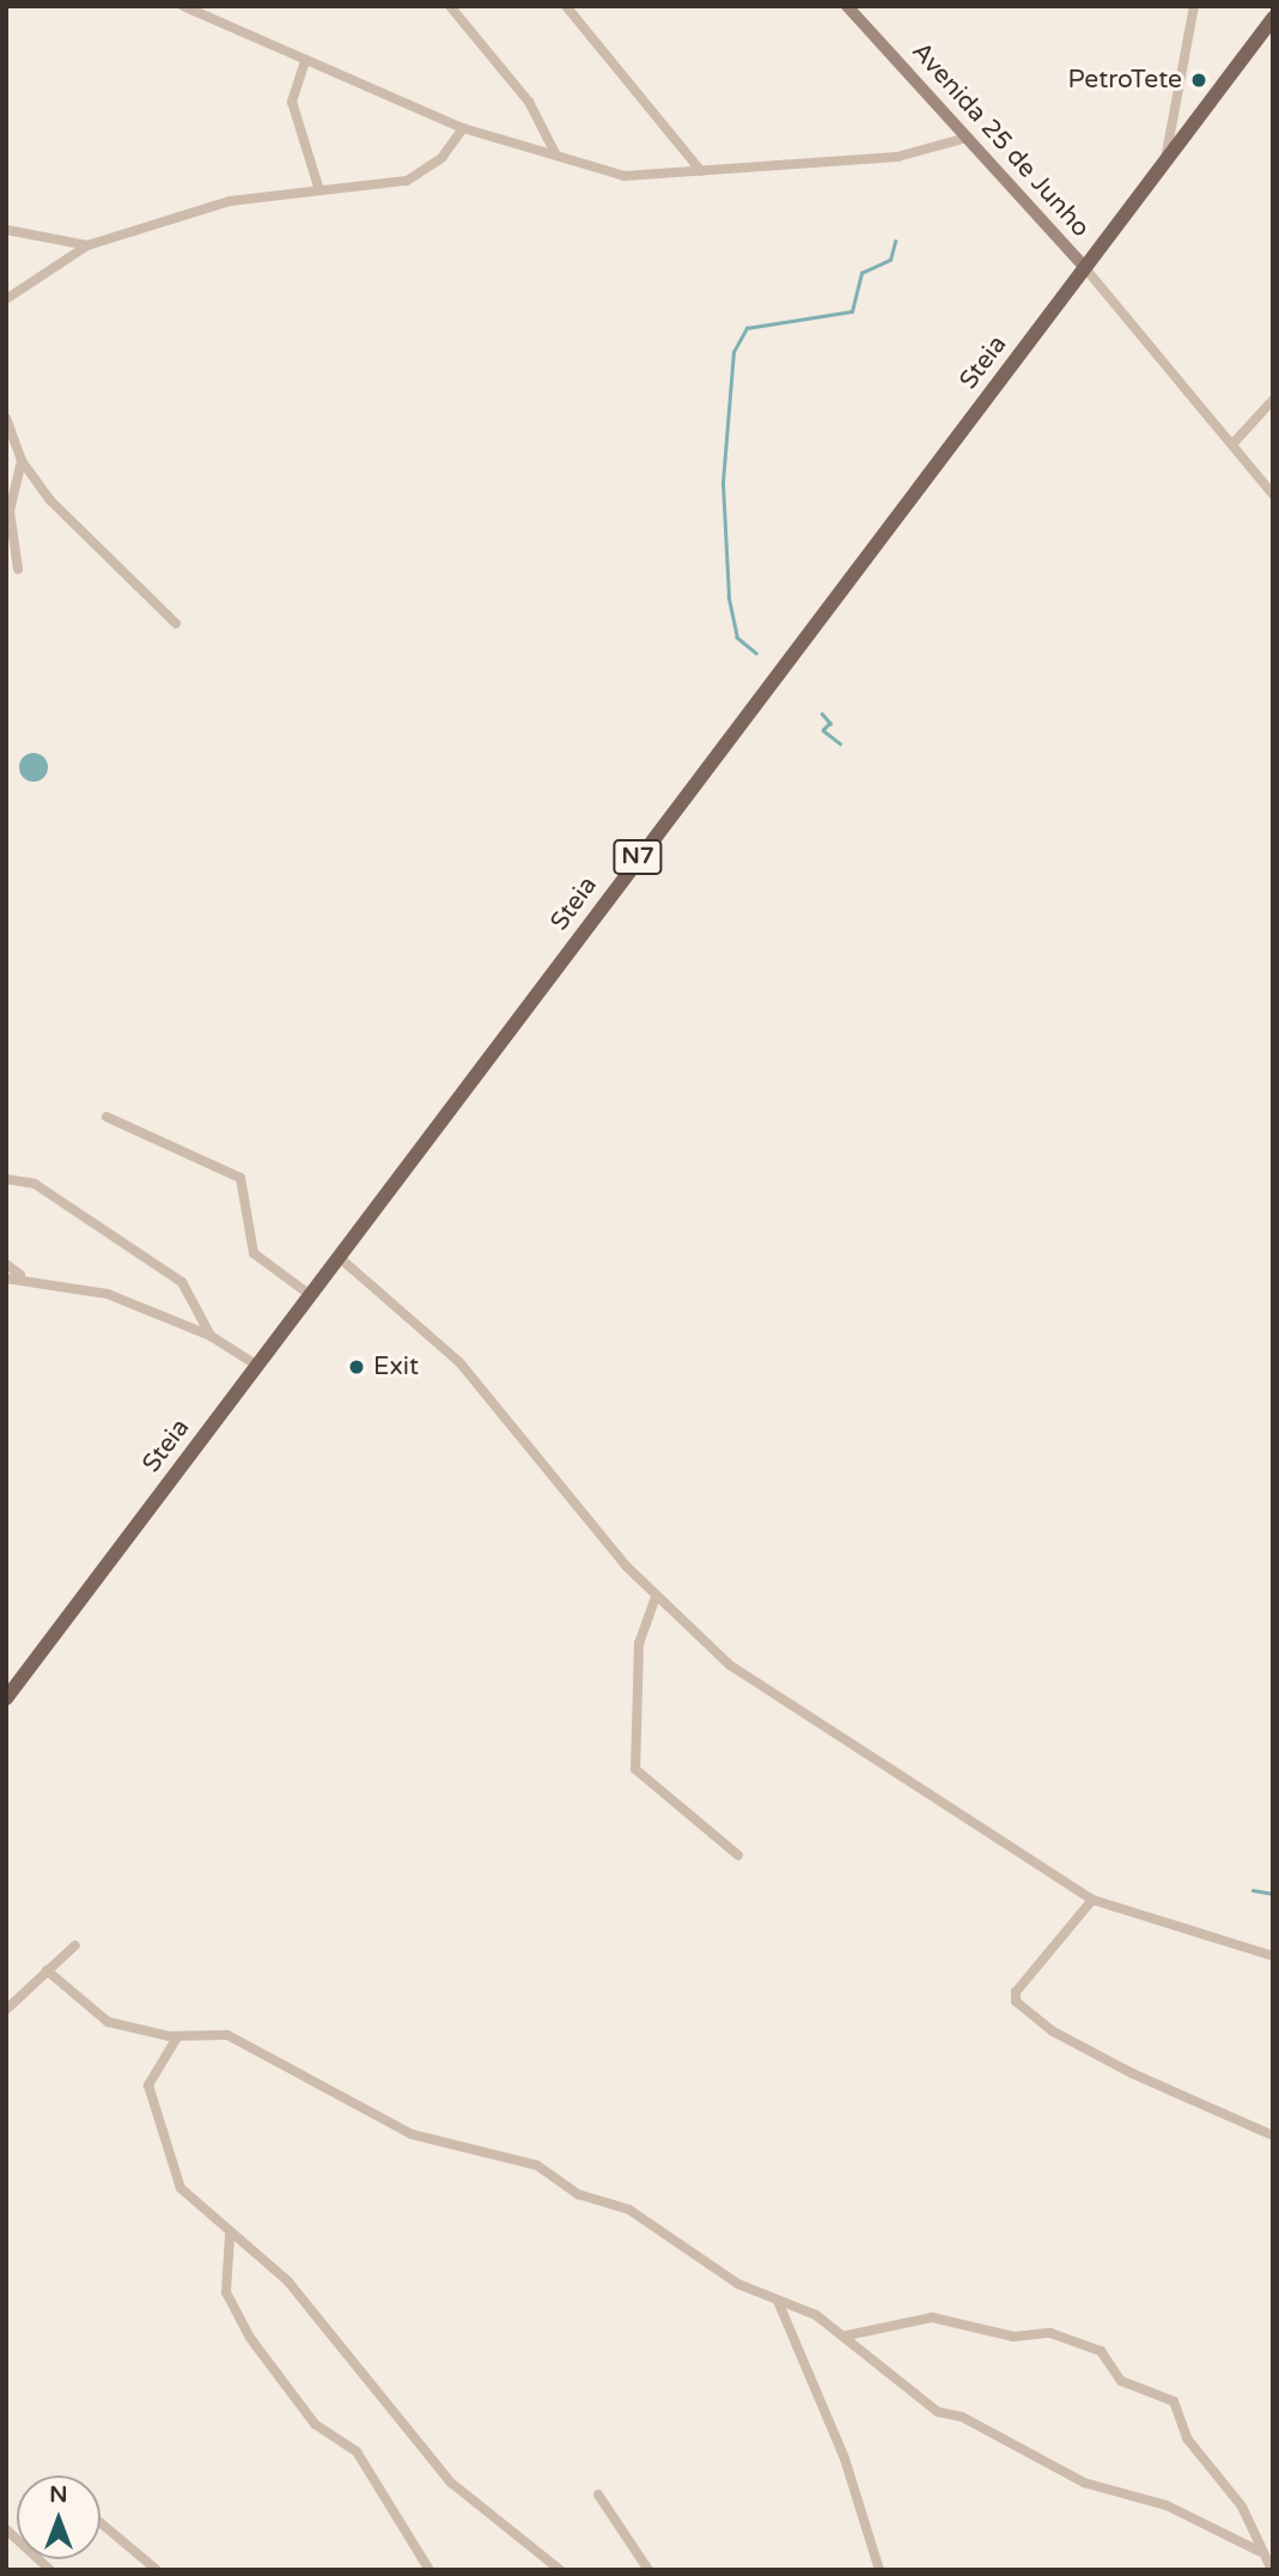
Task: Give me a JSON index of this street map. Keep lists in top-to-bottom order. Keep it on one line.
{"streets":{"main road":["Steia","N7"],"street":["Avenida 25 de Junho"]},"crossings":[["Avenida 25 de Junho","Steia"]],"places":["PetroTete","Exit"],"north":"top"}
